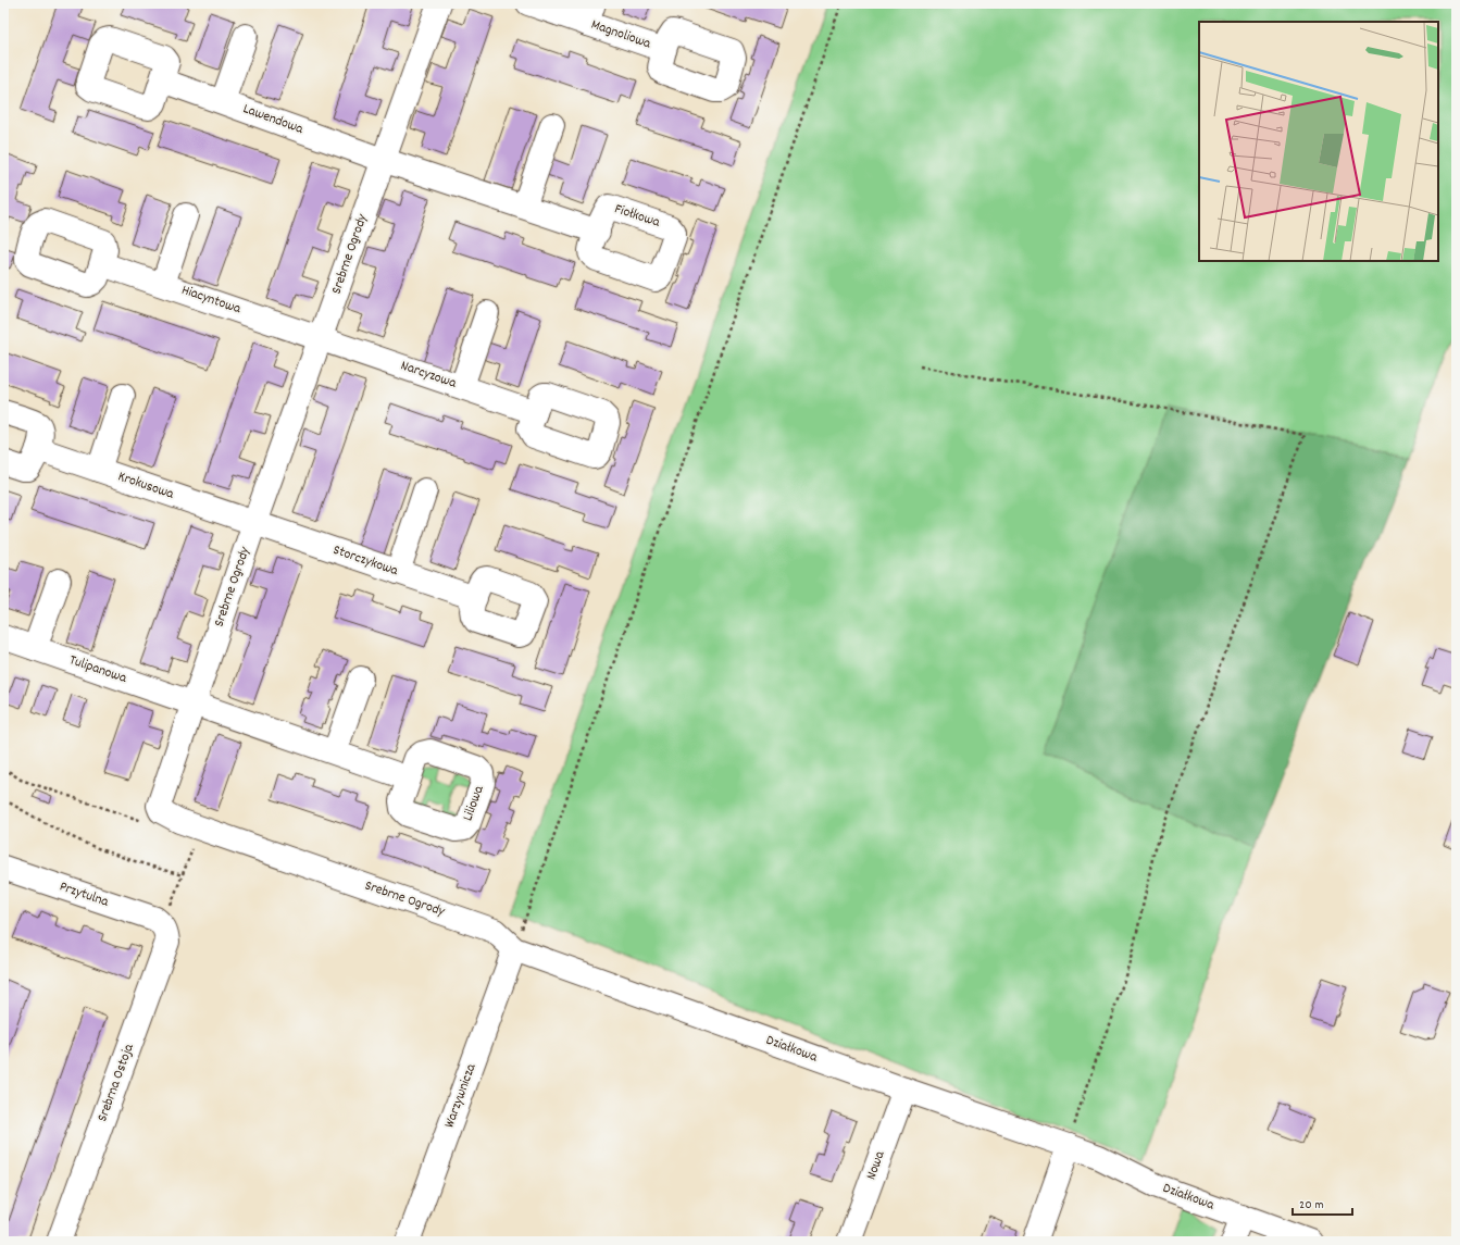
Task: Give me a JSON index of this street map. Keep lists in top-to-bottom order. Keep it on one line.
{"streets":{"street":["Magnoliowa","Lawendowa","Fiołkowa","Srebrne Ogrody","Hiacyntowa","Narcyzowa","Krokusowa","Storczykowa","Tulipanowa","Przytulna","Działkowa","Srebrna Ostoja","Warzywnicza","Nowa"]},"crossings":[["Lawendowa","Fiołkowa"],["Lawendowa","Srebrne Ogrody"],["Fiołkowa","Srebrne Ogrody"],["Srebrne Ogrody","Hiacyntowa"],["Srebrne Ogrody","Narcyzowa"],["Srebrne Ogrody","Krokusowa"],["Srebrne Ogrody","Storczykowa"],["Srebrne Ogrody","Tulipanowa"],["Srebrne Ogrody","Działkowa"],["Srebrne Ogrody","Warzywnicza"],["Hiacyntowa","Narcyzowa"],["Krokusowa","Storczykowa"],["Przytulna","Srebrna Ostoja"],["Działkowa","Warzywnicza"],["Działkowa","Nowa"]],"scale_bar":"20 m"}
